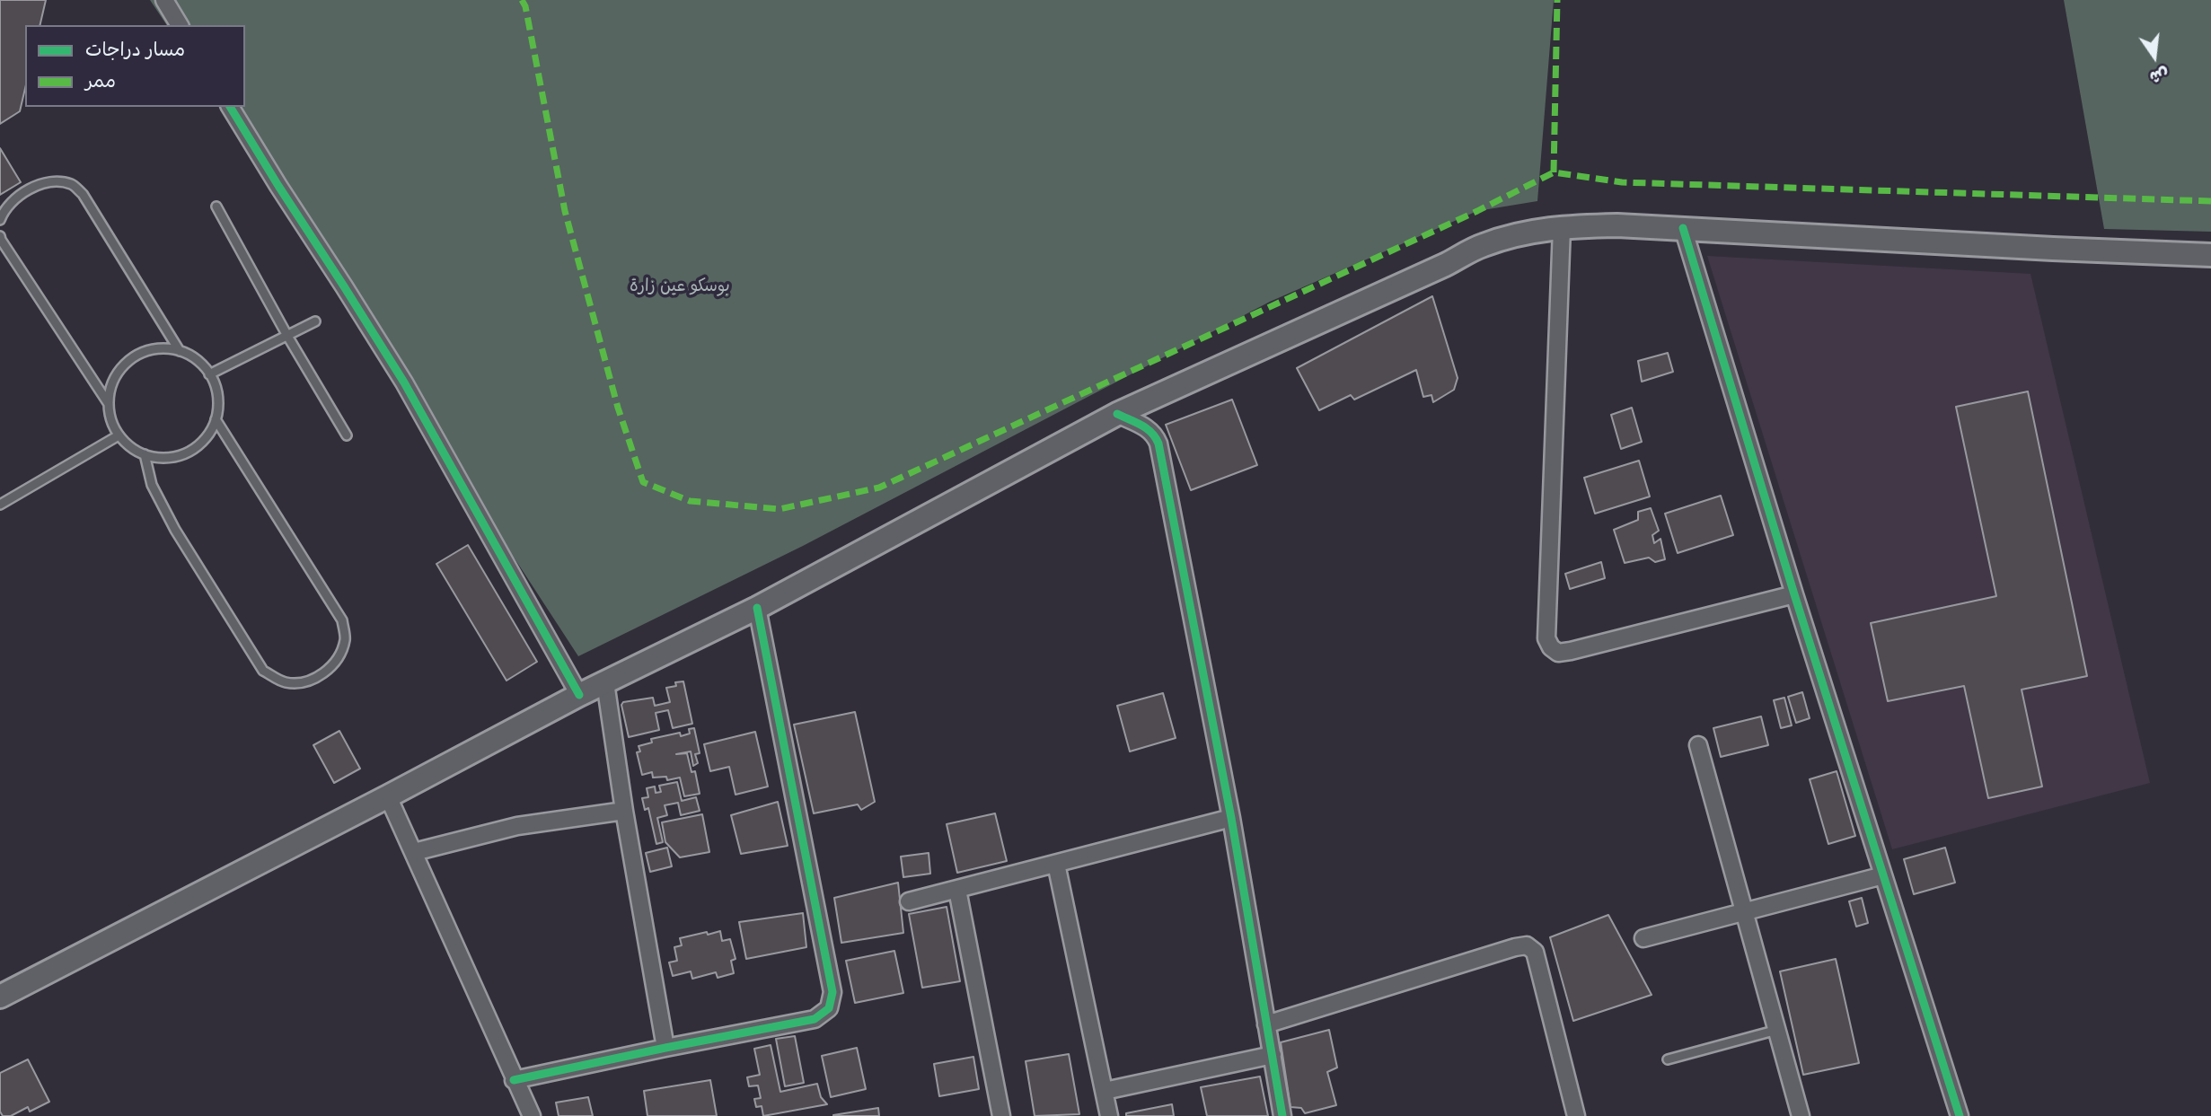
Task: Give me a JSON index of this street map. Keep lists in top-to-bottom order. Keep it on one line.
{"parks":["بوسكو عين زارة"],"legend":["مسار دراجات","ممر"],"north":"bottom"}
